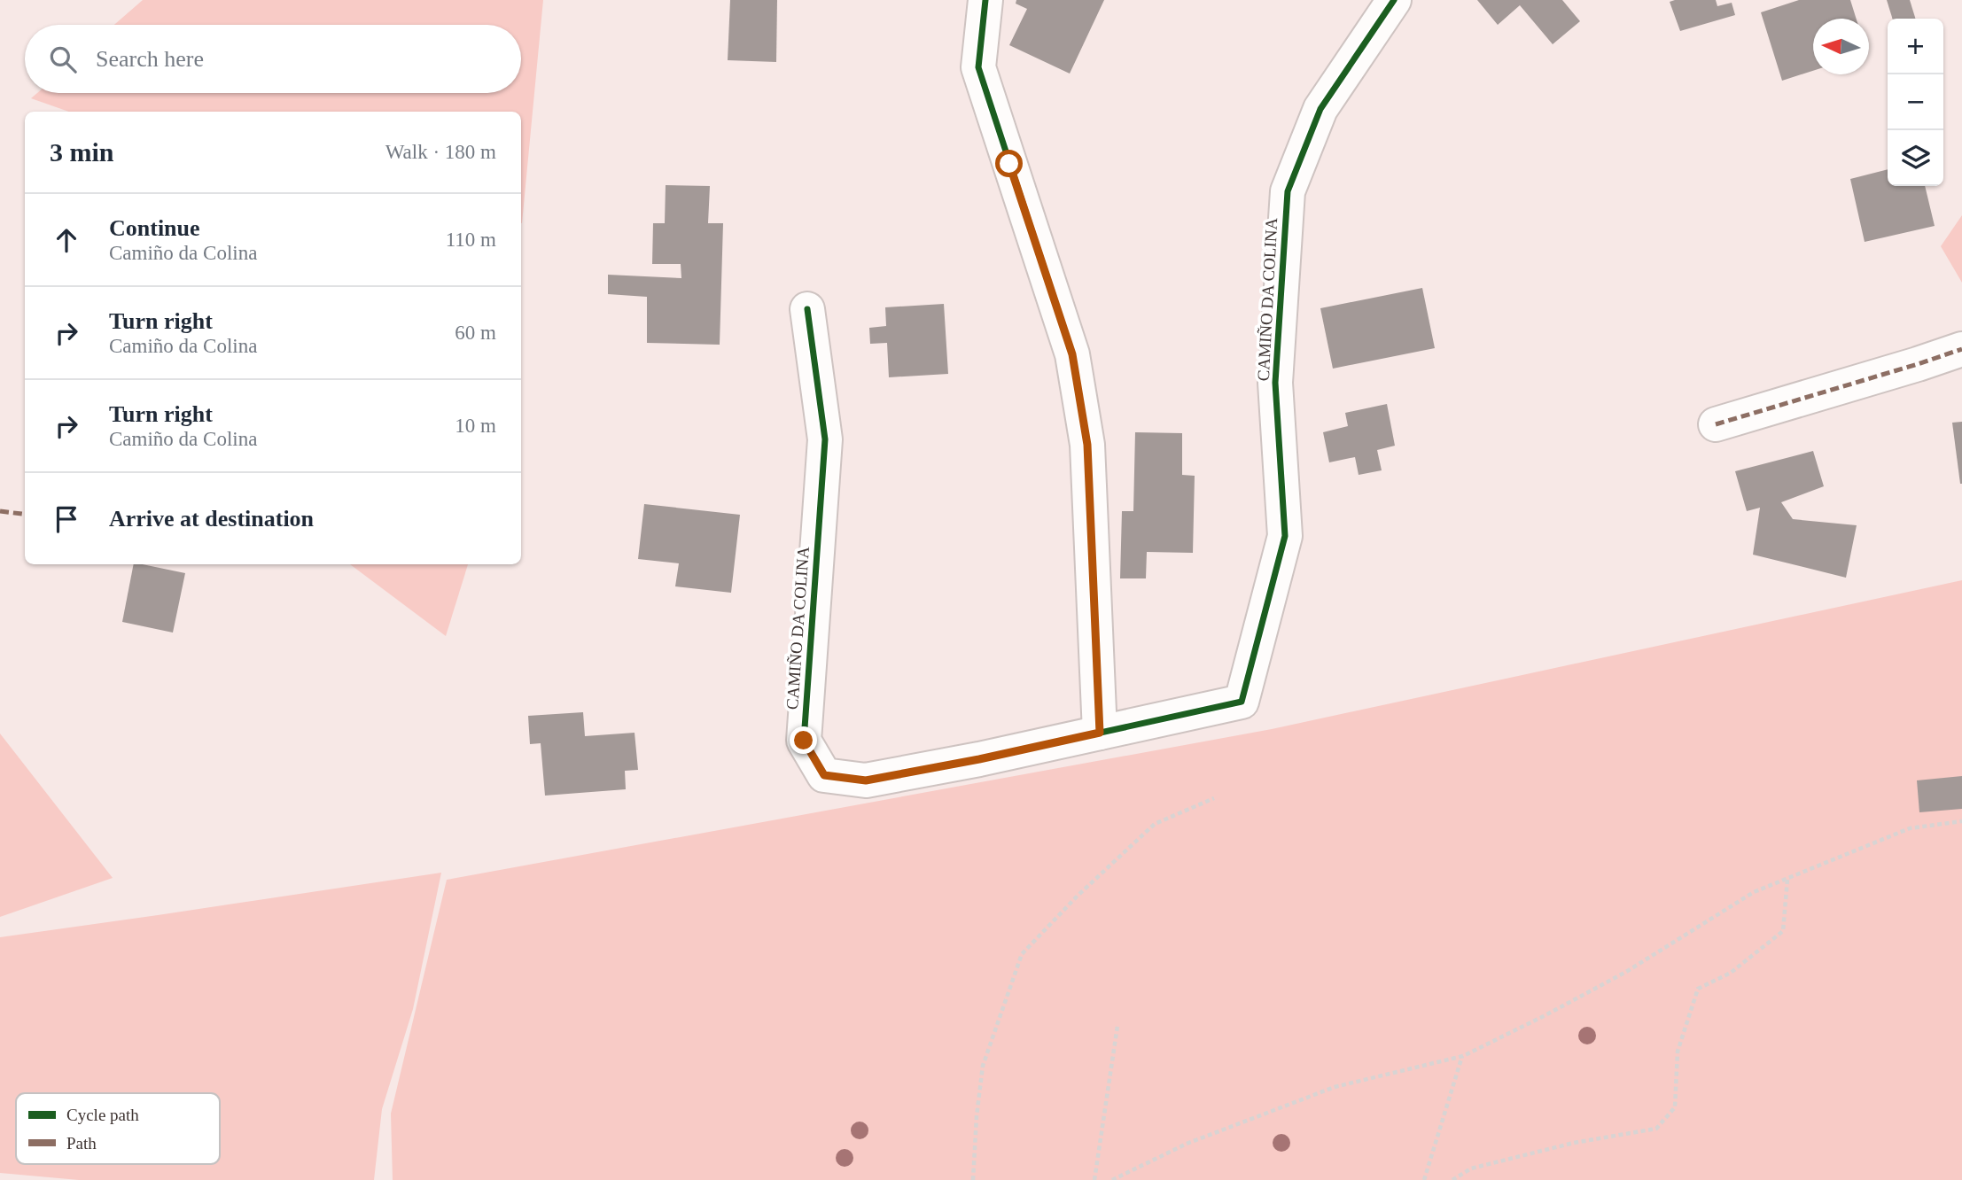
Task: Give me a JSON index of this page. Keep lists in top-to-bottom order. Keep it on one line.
{"streets":{"street":["CAMIÑO DA COLINA"]},"legend":["Cycle path","Path"],"north":"left","page":{"map_buttons":["+","−"],"search":"Search here","heading":["3 min","Walk · 180 m"],"list":[["Continue","Camiño da Colina","110 m"],["Turn right","Camiño da Colina","60 m"],["Turn right","Camiño da Colina","10 m"],"Arrive at destination"]}}
